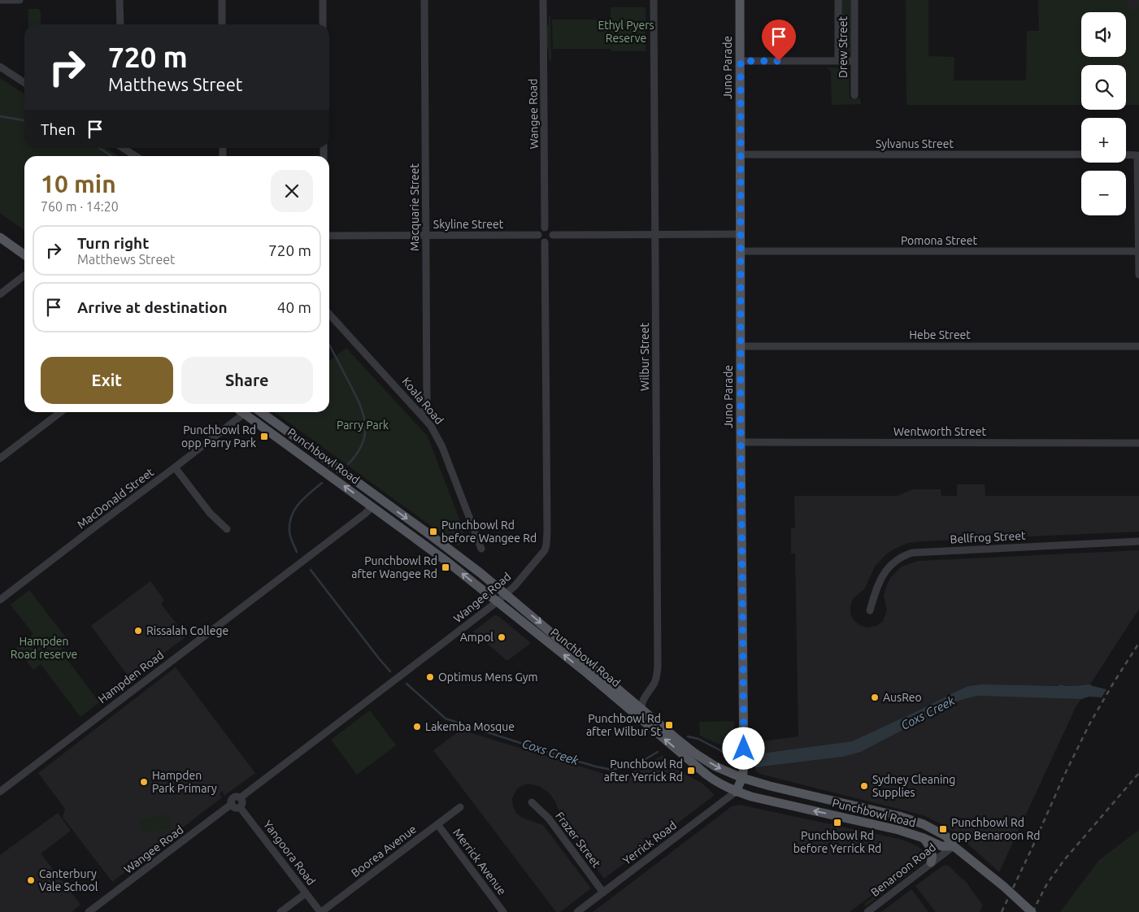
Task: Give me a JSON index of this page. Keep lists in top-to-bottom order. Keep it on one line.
{"streets":{"main road":["Juno Parade","Punchbowl Road"],"street":["Drew Street","Wangee Road","Sylvanus Street","Macquarie Street","Skyline Street","Pomona Street","Hebe Street","Wilbur Street","Koala Road","Wentworth Street","MacDonald Street","Bellfrog Street","Hampden Road","Frazer Street","Yerrick Road","Boorea Avenue","Yangoora Road","Merrick Avenue","Benaroon Road"]},"crossings":[["Juno Parade","Sylvanus Street"],["Juno Parade","Pomona Street"],["Juno Parade","Hebe Street"],["Juno Parade","Wentworth Street"],["Juno Parade","Punchbowl Road"],["Juno Parade","Yerrick Road"],["Wangee Road","Skyline Street"],["Wangee Road","Punchbowl Road"],["Wangee Road","Yangoora Road"],["Macquarie Street","Skyline Street"],["Macquarie Street","Koala Road"],["Wilbur Street","Punchbowl Road"],["Punchbowl Road","Hampden Road"],["Punchbowl Road","Yerrick Road"],["Punchbowl Road","Benaroon Road"],["Frazer Street","Yerrick Road"],["Boorea Avenue","Yangoora Road"],["Boorea Avenue","Merrick Avenue"]],"water":["Coxs Creek"],"parks":["Ethyl Pyers Reserve","Parry Park","Hampden Road reserve"],"places":{"transit":["Punchbowl Rd opp Parry Park","Punchbowl Rd before Wangee Rd","Punchbowl Rd after Wangee Rd","Punchbowl Rd after Wilbur St","Punchbowl Rd after Yerrick Rd","Punchbowl Rd before Yerrick Rd","Punchbowl Rd opp Benaroon Rd"],"other":["Rissalah College","Ampol","Optimus Mens Gym","AusReo","Lakemba Mosque","Hampden Park Primary","Sydney Cleaning Supplies","Canterbury Vale School"]},"page":{"map_buttons":["+","−"],"turn":["720 m","Matthews Street"],"then":"Then","heading":["10 min","760 m · 14:20"],"list":[{"name":"Turn right","note":"Matthews Street","value":"720 m"},{"name":"Arrive at destination","value":"40 m"}],"buttons":["Exit","Share"]}}
